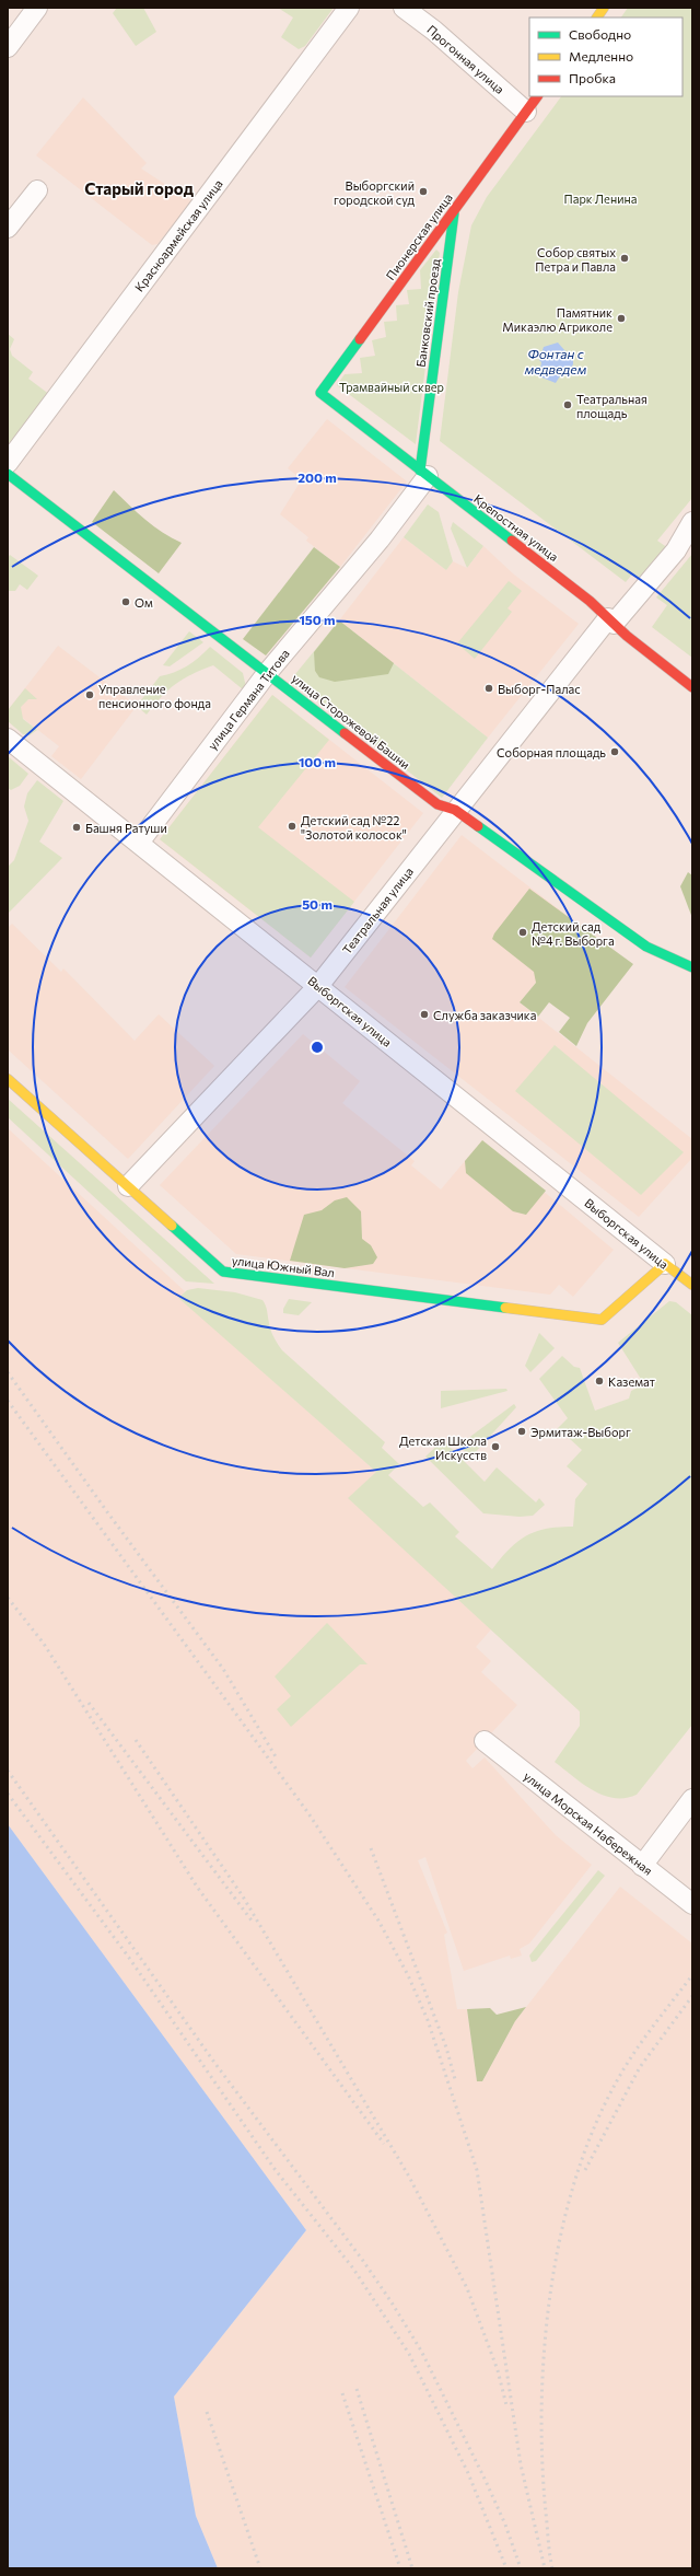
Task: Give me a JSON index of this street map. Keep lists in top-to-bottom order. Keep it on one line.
{"streets":{"street":["Прогонная улица","Красноармейская улица","Пионерская улица","Банковский проезд","Крепостная улица","улица Германа Титова","улица Сторожевой Башни","Театральная улица","Выборгская улица","улица Южный Вал","улица Морская Набережная"]},"crossings":[["Прогонная улица","Пионерская улица"],["Пионерская улица","Банковский проезд"],["Пионерская улица","Крепостная улица"],["Банковский проезд","Крепостная улица"],["Банковский проезд","улица Германа Титова"],["Крепостная улица","улица Германа Титова"],["Крепостная улица","Театральная улица"],["улица Германа Титова","улица Сторожевой Башни"],["улица Германа Титова","Выборгская улица"],["улица Сторожевой Башни","Театральная улица"],["Театральная улица","Выборгская улица"],["Театральная улица","улица Южный Вал"],["Выборгская улица","улица Южный Вал"]],"districts":["Старый город"],"water":["Фонтан с медведем"],"parks":["Парк Ленина","Трамвайный сквер"],"places":["Выборгский городской суд","Собор святых Петра и Павла","Памятник Микаэлю Агриколе","Театральная площадь","Ом","Выборг-Палас","Управление пенсионного фонда","Соборная площадь","Детский сад №22 \"Золотой колосок\"","Башня Ратуши","Детский сад №4 г. Выборга","Служба заказчика","Каземат","Эрмитаж-Выборг","Детская Школа Искусств"],"legend":["Свободно","Медленно","Пробка"],"rings":["200 m","150 m","100 m","50 m"]}
